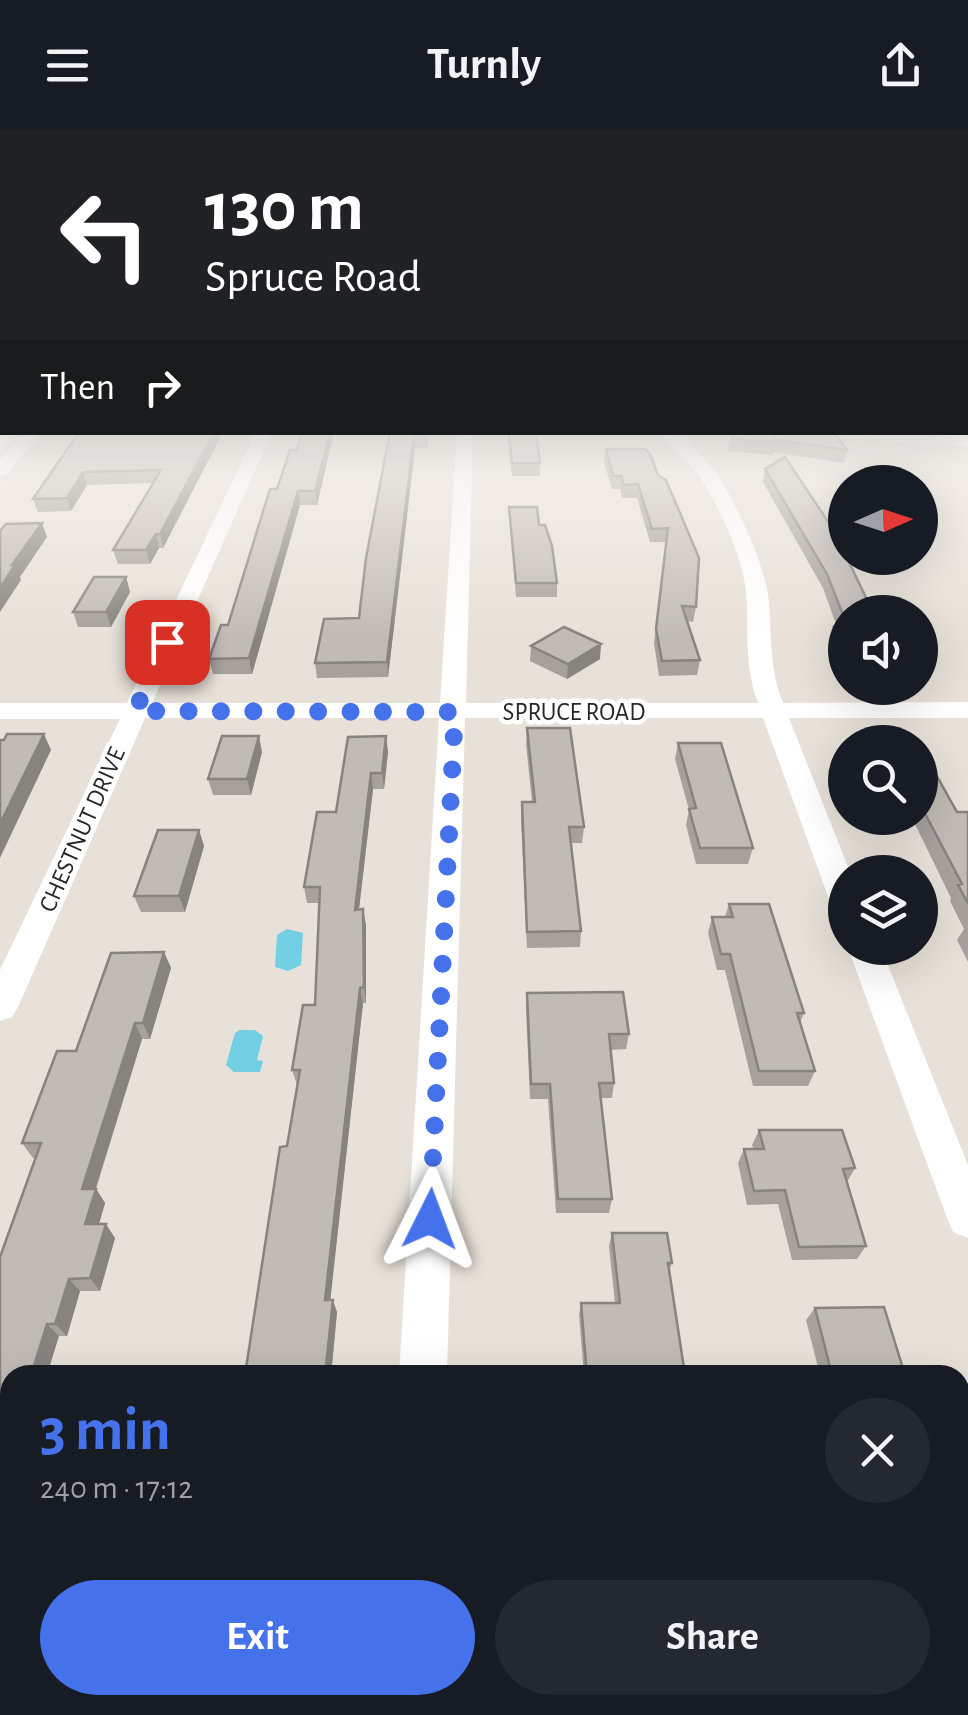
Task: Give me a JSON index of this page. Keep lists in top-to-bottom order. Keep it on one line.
{"streets":{"street":["SPRUCE ROAD","CHESTNUT DRIVE"]},"crossings":[["SPRUCE ROAD","CHESTNUT DRIVE"]],"north":"right","page":{"header":"Turnly","turn":["130 m","Spruce Road"],"then":"Then","heading":["3 min","240 m · 17:12"],"buttons":["Exit","Share"]}}
